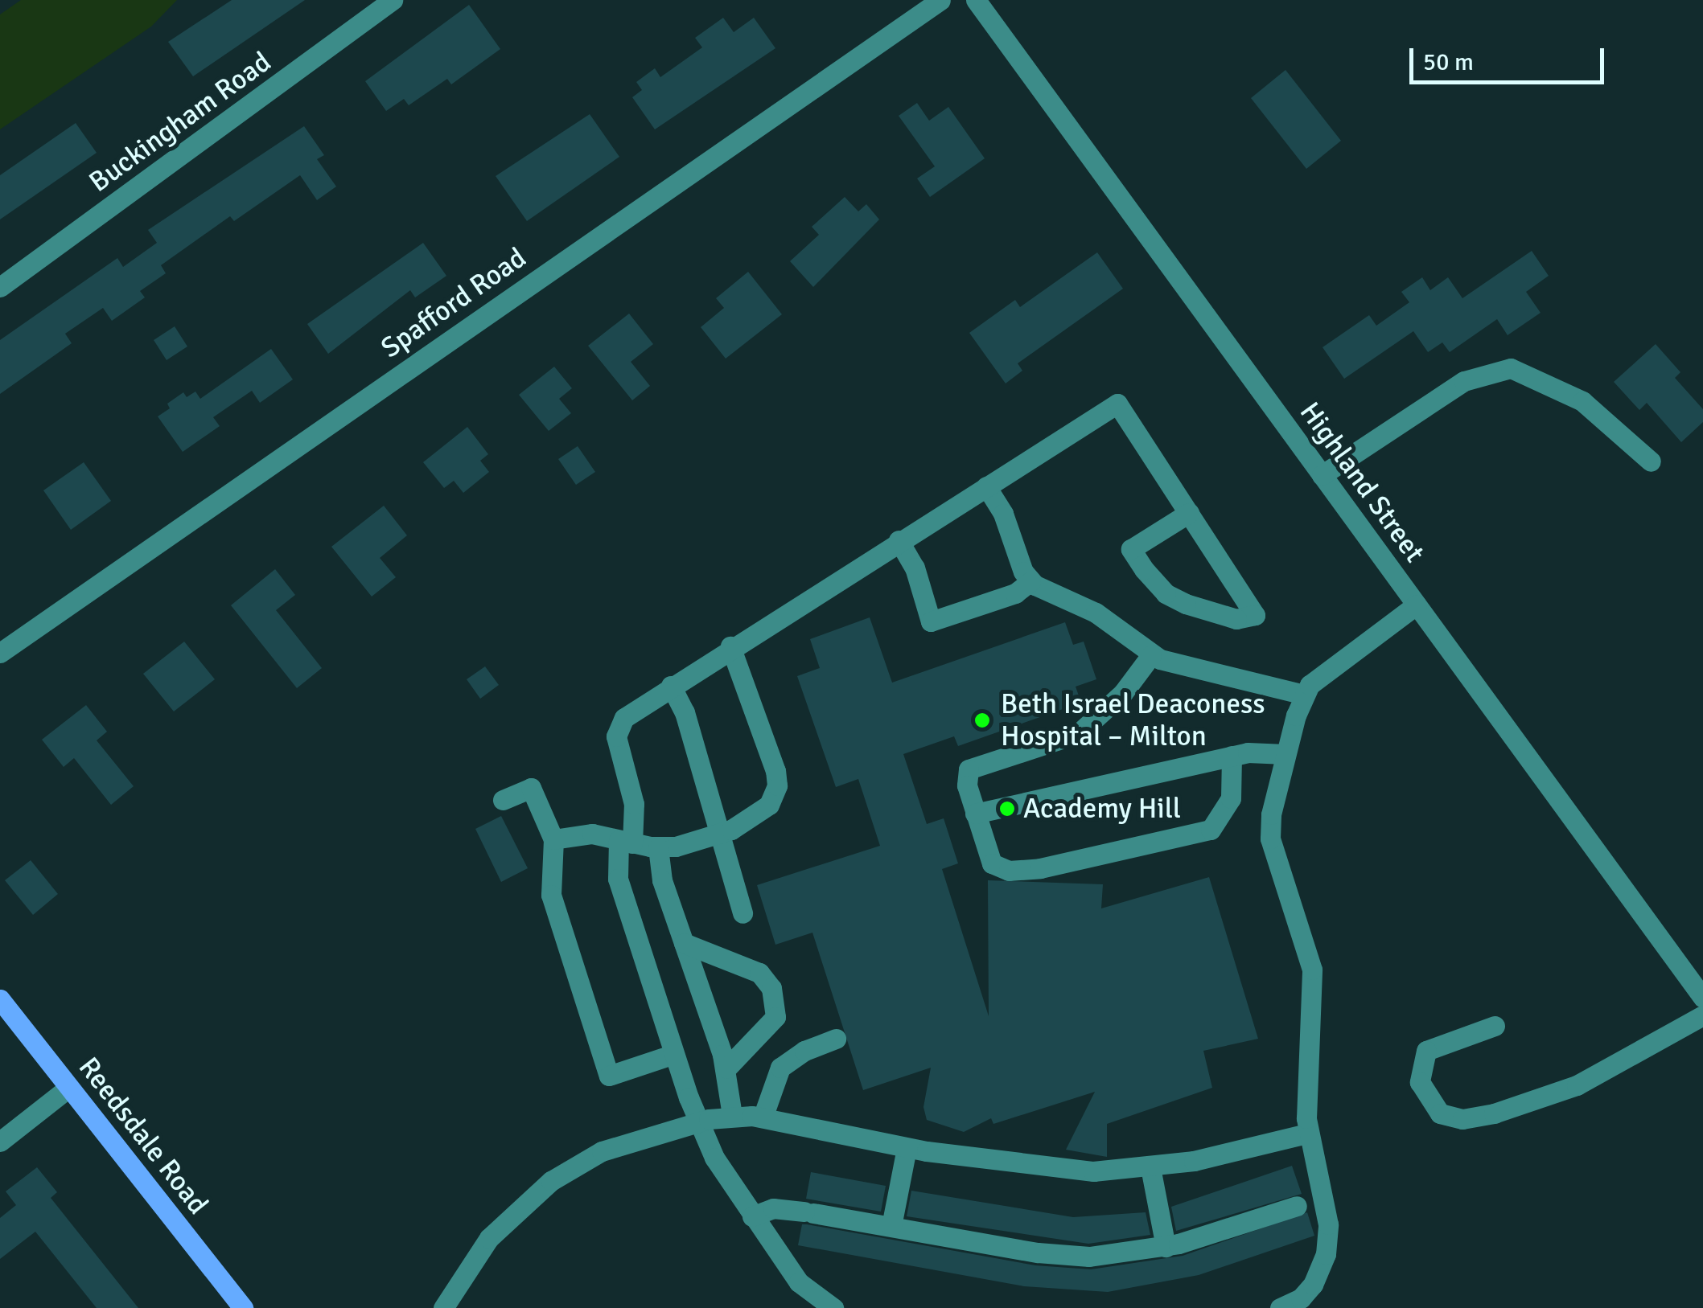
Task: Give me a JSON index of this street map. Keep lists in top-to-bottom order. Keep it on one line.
{"streets":{"main road":["Reedsdale Road"],"street":["Buckingham Road","Spafford Road","Highland Street"]},"places":["Beth Israel Deaconess Hospital – Milton","Academy Hill"],"scale_bar":"50 m"}
